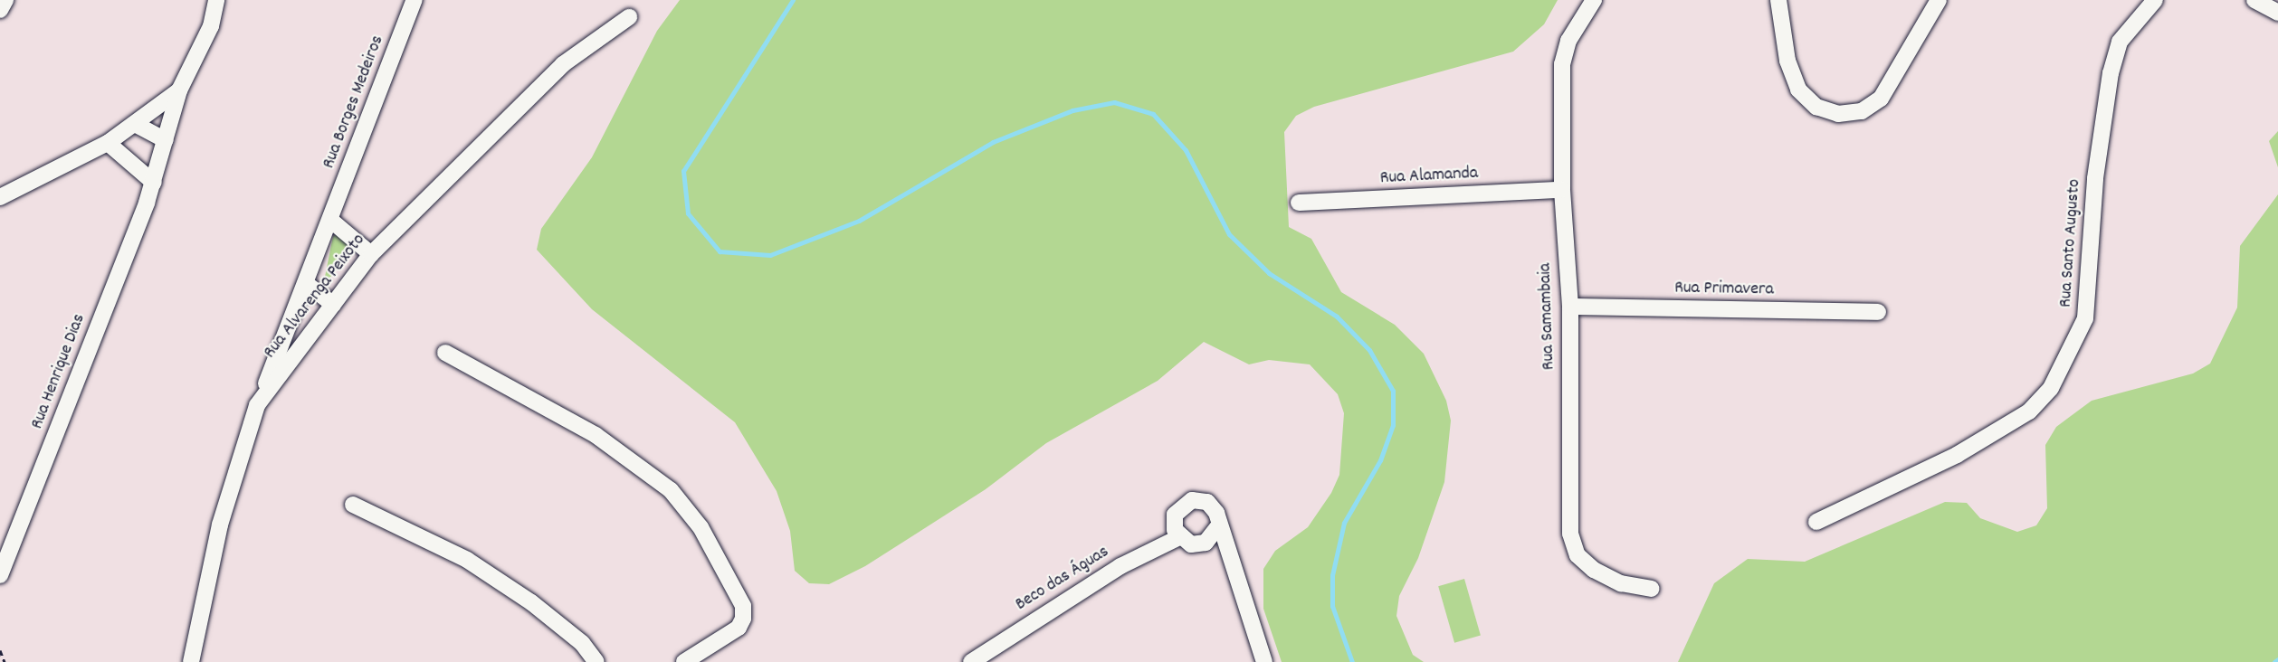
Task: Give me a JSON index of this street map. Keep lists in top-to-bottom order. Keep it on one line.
{"streets":{"street":["Rua Borges Medeiros","Rua Alamanda","Rua Santo Augusto","Rua Primavera","Rua Alvarenga Peixoto","Rua Samambaia","Rua Henrique Dias","Beco das Águas"]},"crossings":[["Rua Borges Medeiros","Rua Alvarenga Peixoto"],["Rua Alamanda","Rua Samambaia"],["Rua Primavera","Rua Samambaia"]]}
